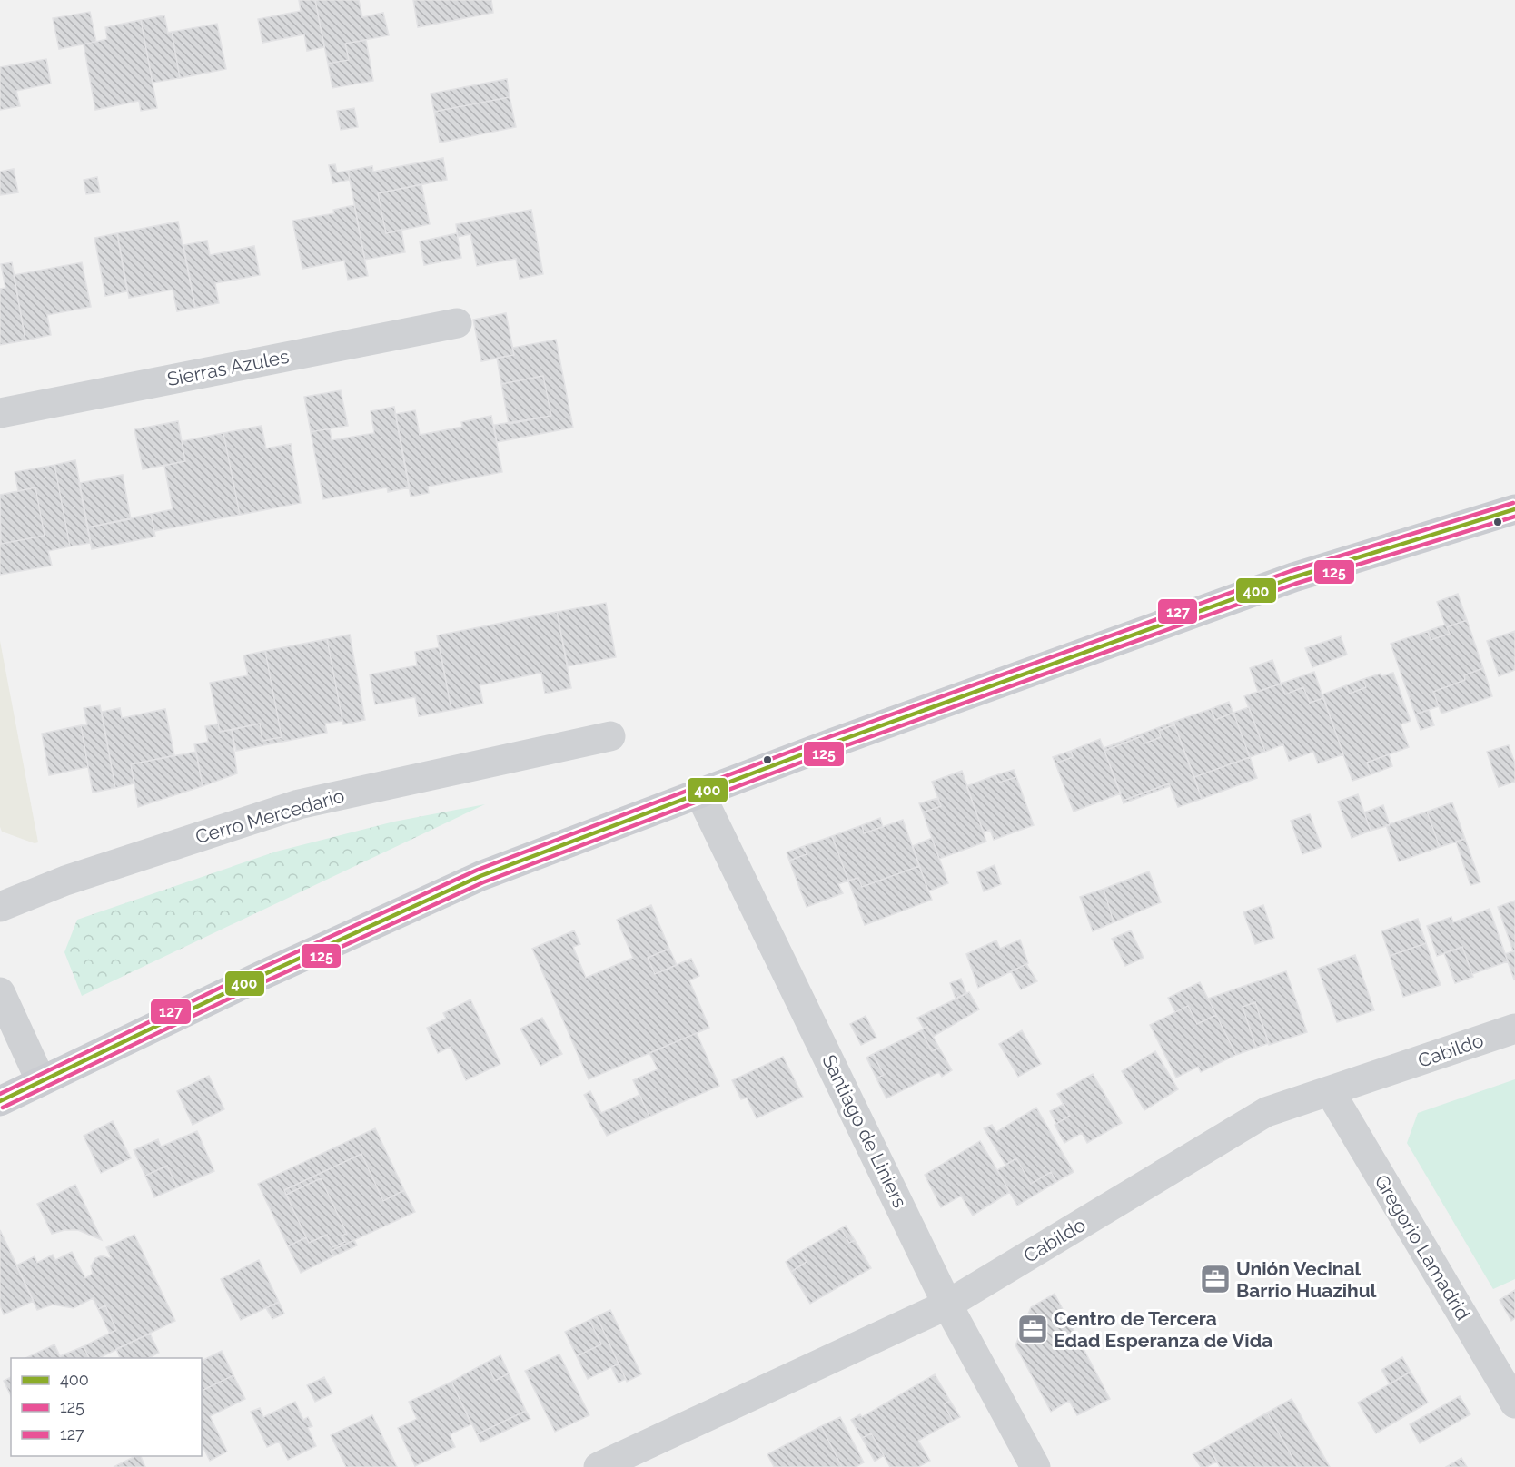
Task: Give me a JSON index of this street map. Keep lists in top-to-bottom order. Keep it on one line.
{"streets":{"street":["Sierras Azules","Cerro Mercedario","Cabildo","Santiago de Liniers","Gregorio Lamadrid"]},"crossings":[["Cabildo","Santiago de Liniers"],["Cabildo","Gregorio Lamadrid"]],"places":{"office":["Unión Vecinal Barrio Huazihul","Centro de Tercera Edad Esperanza de Vida"]},"lines":["transit line 127","transit line 400","transit line 125"],"legend":["400","125","127"]}
